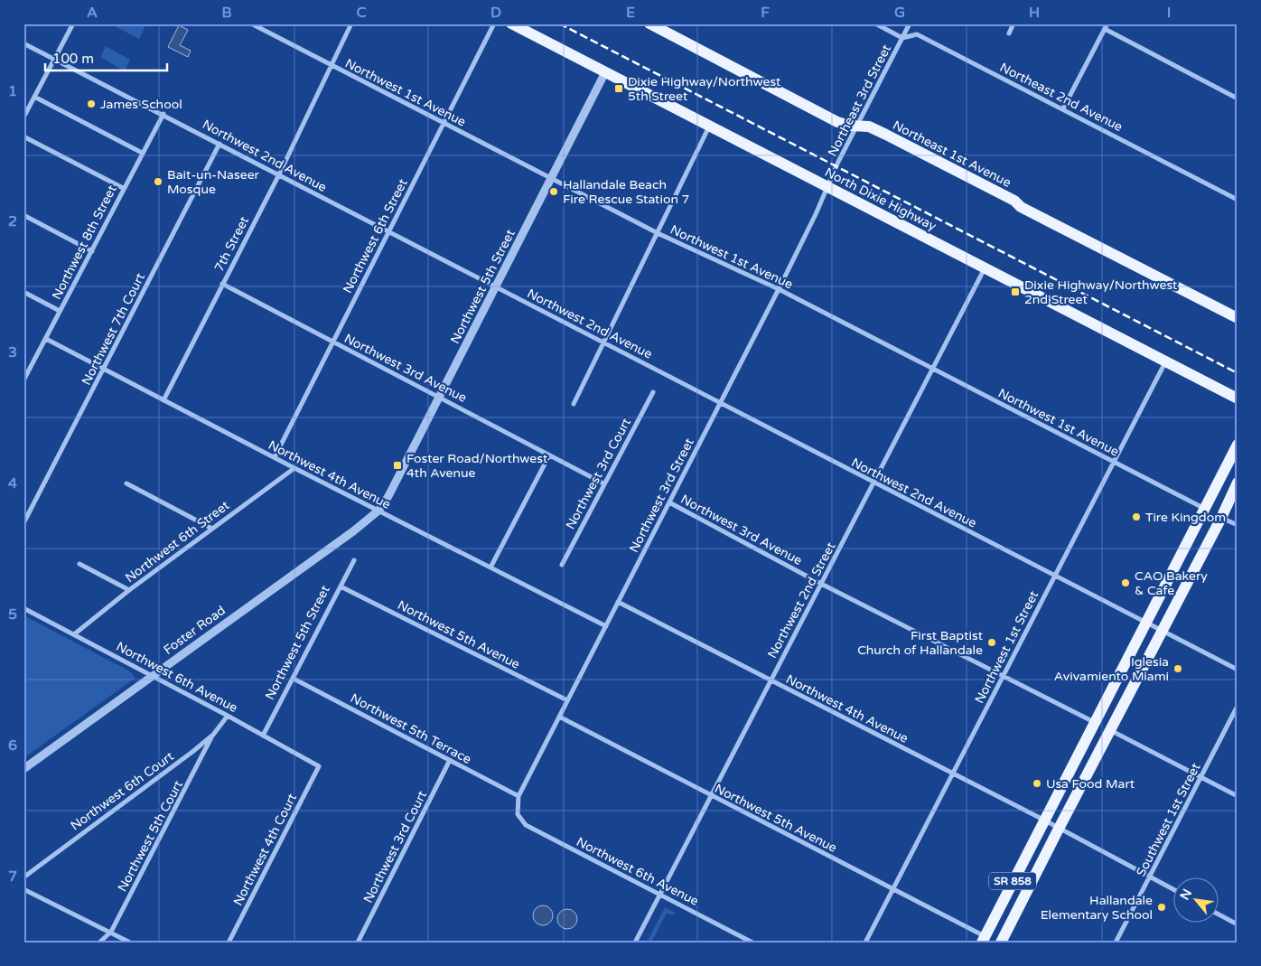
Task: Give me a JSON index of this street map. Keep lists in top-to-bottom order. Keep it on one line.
{"streets":{"main road":["Northeast 1st Avenue","North Dixie Highway","SR 858"],"street":["Northwest 1st Avenue","Northeast 2nd Avenue","Northeast 3rd Street","Northwest 2nd Avenue","Northwest 6th Street","Northwest 8th Street","7th Street","Northwest 5th Street","Northwest 7th Court","Northwest 3rd Avenue","Northwest 3rd Court","Northwest 4th Avenue","Northwest 3rd Street","Northwest 2nd Street","Foster Road","Northwest 5th Avenue","Northwest 1st Street","Northwest 6th Avenue","Northwest 5th Terrace","Northwest 6th Court","Southwest 1st Street","Northwest 5th Court","Northwest 4th Court"]},"crossings":[["Northwest 1st Avenue","Northwest 6th Street"],["Northwest 1st Avenue","7th Street"],["Northwest 1st Avenue","Northwest 5th Street"],["Northwest 1st Avenue","Northwest 3rd Street"],["Northwest 1st Avenue","Northwest 2nd Street"],["Northwest 1st Avenue","Northwest 1st Street"],["Northwest 1st Avenue","SR 858"],["Northeast 2nd Avenue","Northeast 3rd Street"],["Northeast 3rd Street","Northeast 1st Avenue"],["Northeast 3rd Street","North Dixie Highway"],["Northeast 3rd Street","Northwest 3rd Street"],["Northwest 2nd Avenue","Northwest 6th Street"],["Northwest 2nd Avenue","Northwest 8th Street"],["Northwest 2nd Avenue","7th Street"],["Northwest 2nd Avenue","Northwest 5th Street"],["Northwest 2nd Avenue","Northwest 7th Court"],["Northwest 2nd Avenue","Northwest 3rd Street"],["Northwest 2nd Avenue","Northwest 2nd Street"],["Northwest 2nd Avenue","Northwest 1st Street"],["Northwest 2nd Avenue","SR 858"],["North Dixie Highway","Northwest 5th Street"],["North Dixie Highway","Northwest 3rd Street"],["North Dixie Highway","Northwest 2nd Street"],["North Dixie Highway","Northwest 1st Street"],["Northwest 6th Street","Northwest 3rd Avenue"],["Northwest 6th Street","Northwest 4th Avenue"],["Northwest 6th Street","Northwest 6th Avenue"],["Northwest 8th Street","Northwest 4th Avenue"],["7th Street","Northwest 3rd Avenue"],["7th Street","Northwest 4th Avenue"],["Northwest 5th Street","Northwest 3rd Avenue"],["Northwest 5th Street","Northwest 4th Avenue"],["Northwest 5th Street","Foster Road"],["Northwest 5th Street","Northwest 5th Avenue"],["Northwest 5th Street","Northwest 6th Avenue"],["Northwest 5th Street","Northwest 5th Terrace"],["Northwest 7th Court","Northwest 4th Avenue"],["Northwest 3rd Avenue","Northwest 3rd Court"],["Northwest 3rd Avenue","Northwest 3rd Street"],["Northwest 3rd Avenue","Northwest 2nd Street"],["Northwest 3rd Avenue","Northwest 1st Street"],["Northwest 3rd Avenue","SR 858"],["Northwest 3rd Court","Northwest 5th Terrace"],["Northwest 4th Avenue","Northwest 3rd Street"],["Northwest 4th Avenue","Northwest 2nd Street"],["Northwest 4th Avenue","Foster Road"],["Northwest 4th Avenue","Northwest 1st Street"],["Northwest 4th Avenue","Southwest 1st Street"],["Northwest 4th Avenue","SR 858"],["Northwest 3rd Street","Northwest 5th Avenue"],["Northwest 3rd Street","Northwest 6th Avenue"],["Northwest 3rd Street","Northwest 5th Terrace"],["Northwest 2nd Street","Northwest 5th Avenue"],["Northwest 2nd Street","Northwest 6th Avenue"],["Foster Road","Northwest 6th Avenue"],["Northwest 5th Avenue","Northwest 1st Street"],["Northwest 5th Avenue","SR 858"],["Northwest 6th Avenue","Northwest 6th Court"],["Northwest 6th Avenue","Northwest 4th Court"],["Northwest 6th Court","Northwest 5th Court"]],"places":{"transit":["Dixie Highway/Northwest 5th Street","Dixie Highway/Northwest 2nd Street","Foster Road/Northwest 4th Avenue"],"other":["James School","Bait-un-Naseer Mosque","Hallandale Beach Fire Rescue Station 7","Tire Kingdom","CAO Bakery & Cafe","First Baptist Church of Hallandale","Iglesia Avivamiento Miami","Usa Food Mart","Hallandale Elementary School"]},"scale_bar":"100 m","north":"top left","grid":{"columns":["A","B","C","D","E","F","G","H","I"],"rows":["1","2","3","4","5","6","7"]}}
